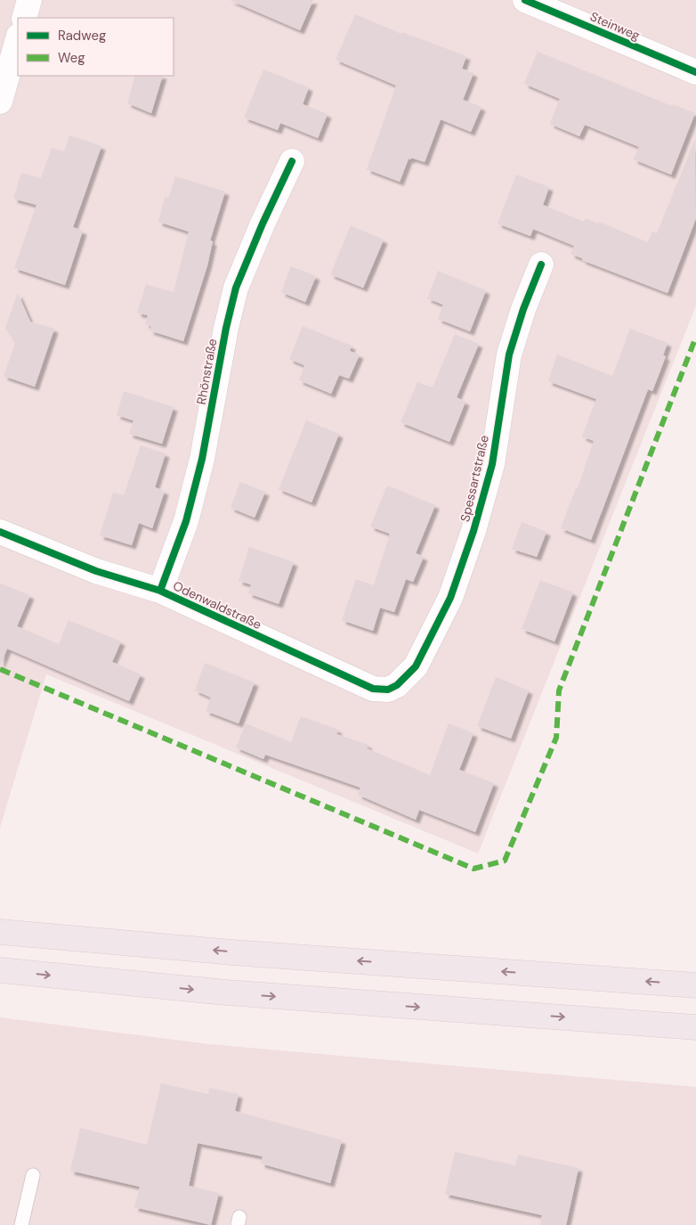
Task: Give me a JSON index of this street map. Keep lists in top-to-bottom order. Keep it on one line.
{"streets":{"street":["Steinweg","Rhönstraße","Spessartstraße","Odenwaldstraße"]},"crossings":[["Rhönstraße","Odenwaldstraße"],["Spessartstraße","Odenwaldstraße"]],"legend":["Radweg","Weg"]}
